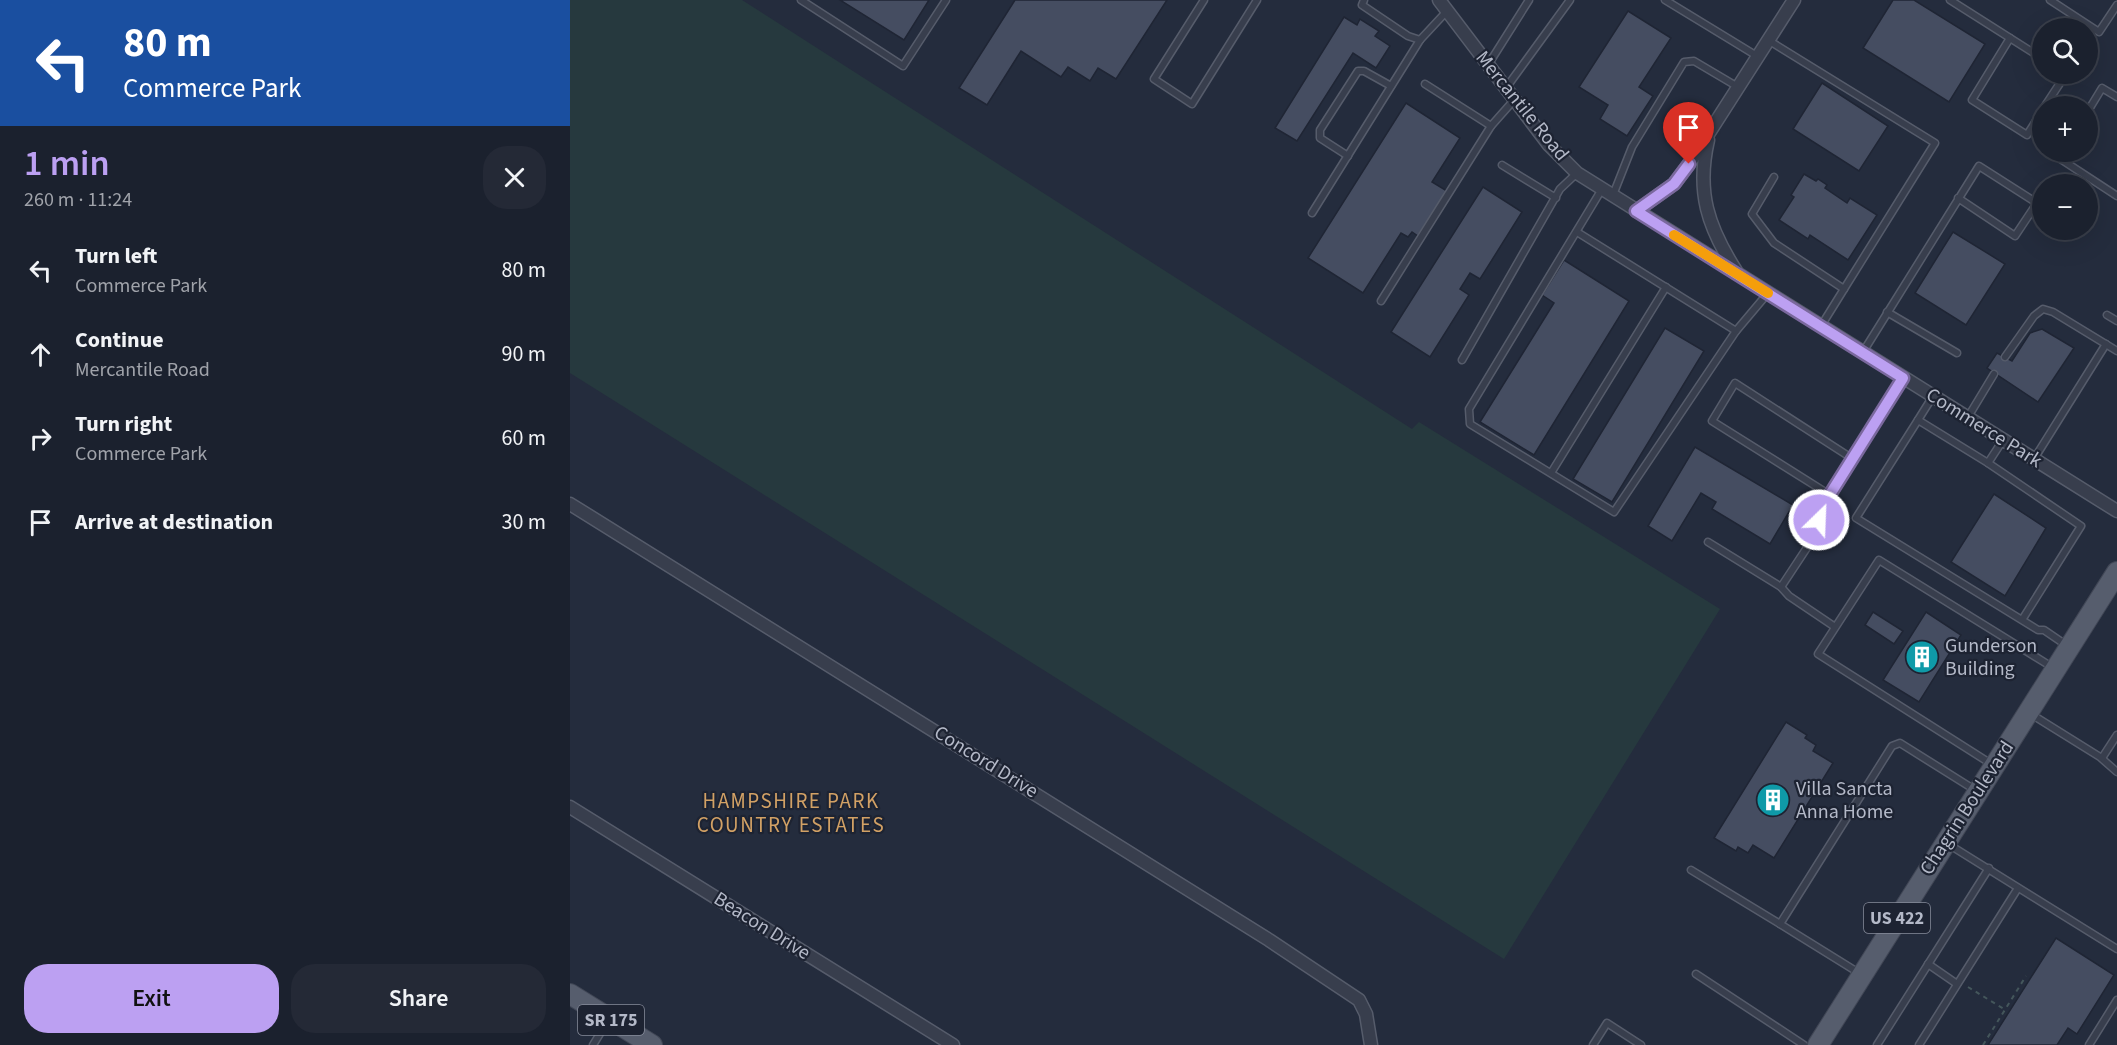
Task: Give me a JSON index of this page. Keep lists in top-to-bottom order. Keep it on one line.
{"streets":{"main road":["Chagrin Boulevard","US 422","SR 175"],"street":["Mercantile Road","Commerce Park","Concord Drive","Beacon Drive"]},"crossings":[["Mercantile Road","Commerce Park"]],"districts":["HAMPSHIRE PARK COUNTRY ESTATES"],"places":{"building":["Gunderson Building","Villa Sancta Anna Home"]},"page":{"turn":["80 m","Commerce Park"],"map_buttons":["+","−"],"heading":["1 min","260 m · 11:24"],"list":[{"name":"Turn left","note":"Commerce Park","value":"80 m"},{"name":"Continue","note":"Mercantile Road","value":"90 m"},{"name":"Turn right","note":"Commerce Park","value":"60 m"},{"name":"Arrive at destination","value":"30 m"}],"buttons":["Exit","Share"]}}
